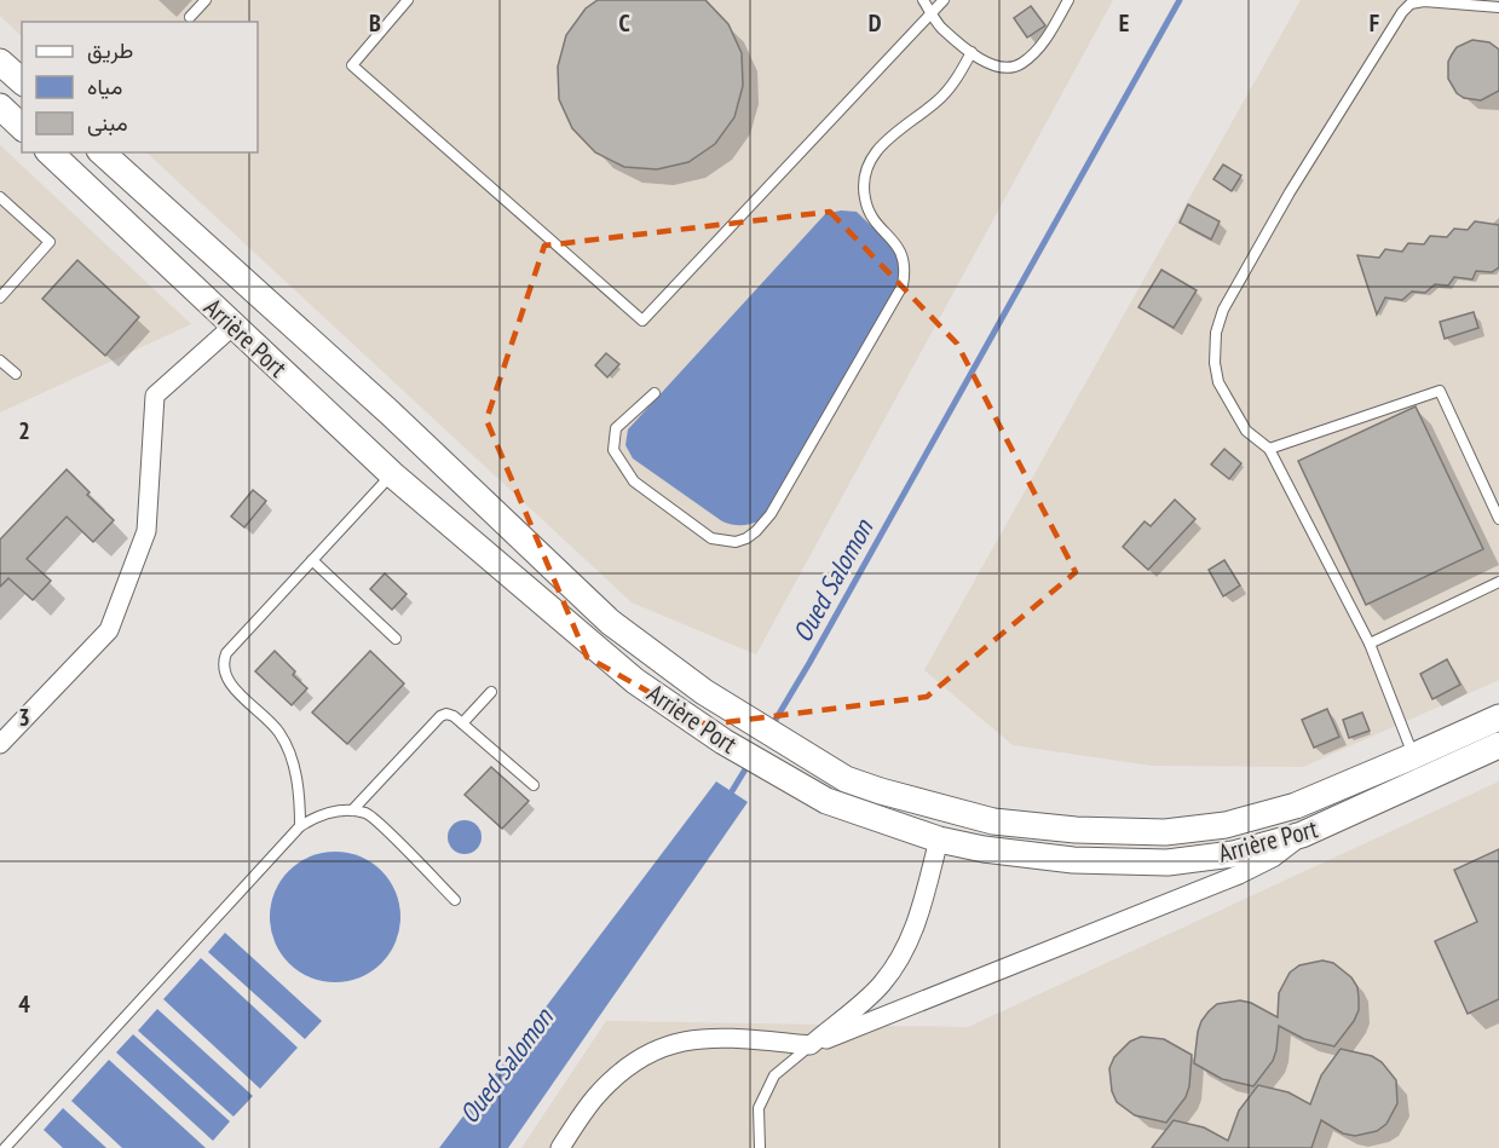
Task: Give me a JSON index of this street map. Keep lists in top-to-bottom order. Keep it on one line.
{"streets":{"street":["Arrière Port"]},"water":["Oued Salomon"],"legend":["طريق","مياه","مبنى"],"grid":{"columns":["B","C","D","E","F"],"rows":["2","3","4"]}}
